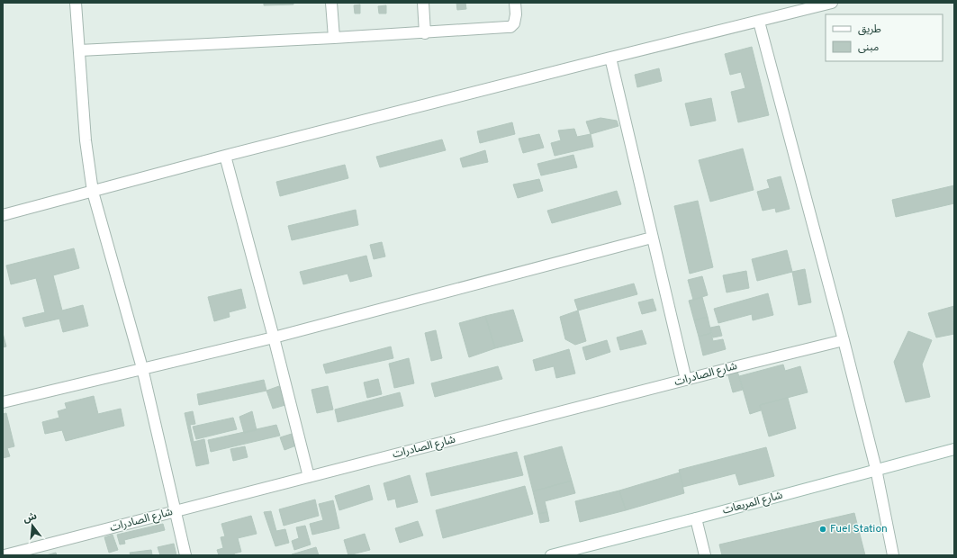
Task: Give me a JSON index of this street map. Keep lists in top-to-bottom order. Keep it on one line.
{"streets":{"street":["شارع الصادرات","شارع المربعات"]},"places":["Fuel Station"],"legend":["طريق","مبنى"],"north":"top"}
